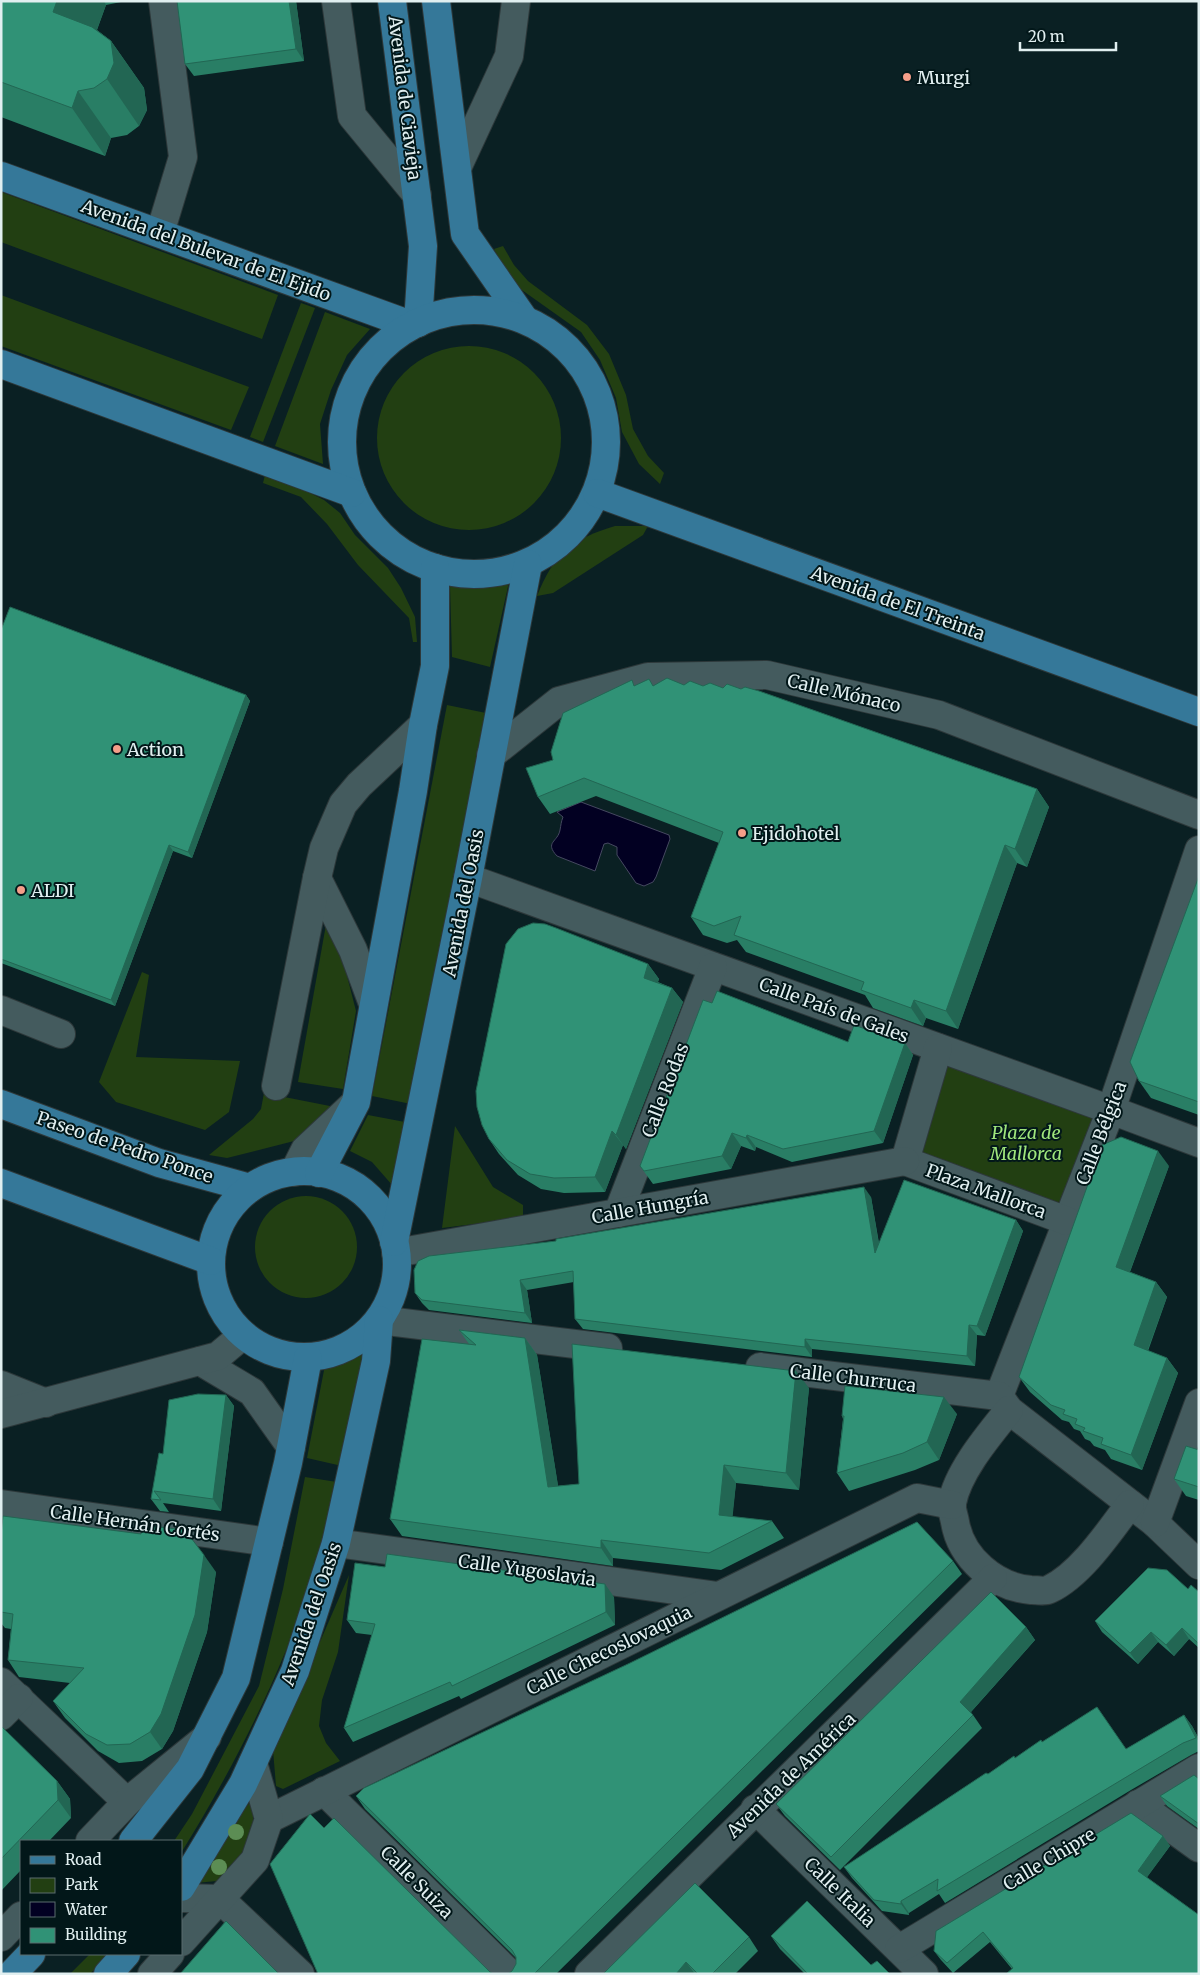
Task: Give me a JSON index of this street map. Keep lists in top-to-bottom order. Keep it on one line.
{"streets":{"main road":["Avenida de Ciavieja","Avenida del Bulevar de El Ejido","Avenida de El Treinta","Avenida del Oasis","Paseo de Pedro Ponce"],"street":["Calle Mónaco","Calle País de Gales","Calle Rodas","Calle Bélgica","Plaza Mallorca","Calle Hungría","Calle Churruca","Calle Hernán Cortés","Calle Yugoslavia","Calle Checoslovaquia","Avenida de América","Calle Chipre","Calle Suiza","Calle Italia"]},"crossings":[["Avenida de Ciavieja","Avenida del Bulevar de El Ejido"],["Calle Mónaco","Avenida del Oasis"],["Avenida del Oasis","Calle País de Gales"],["Avenida del Oasis","Calle Hungría"],["Avenida del Oasis","Calle Yugoslavia"],["Calle País de Gales","Calle Rodas"],["Calle País de Gales","Calle Bélgica"],["Calle Rodas","Calle Hungría"],["Calle Bélgica","Plaza Mallorca"],["Calle Bélgica","Calle Churruca"],["Calle Bélgica","Calle Checoslovaquia"],["Plaza Mallorca","Calle Hungría"],["Calle Yugoslavia","Calle Checoslovaquia"],["Calle Checoslovaquia","Calle Suiza"],["Avenida de América","Calle Italia"],["Calle Chipre","Calle Italia"]],"parks":["Plaza de Mallorca"],"places":["Murgi","Action","Ejidohotel","ALDI"],"legend":["Road","Park","Water","Building"],"scale_bar":"20 m"}
